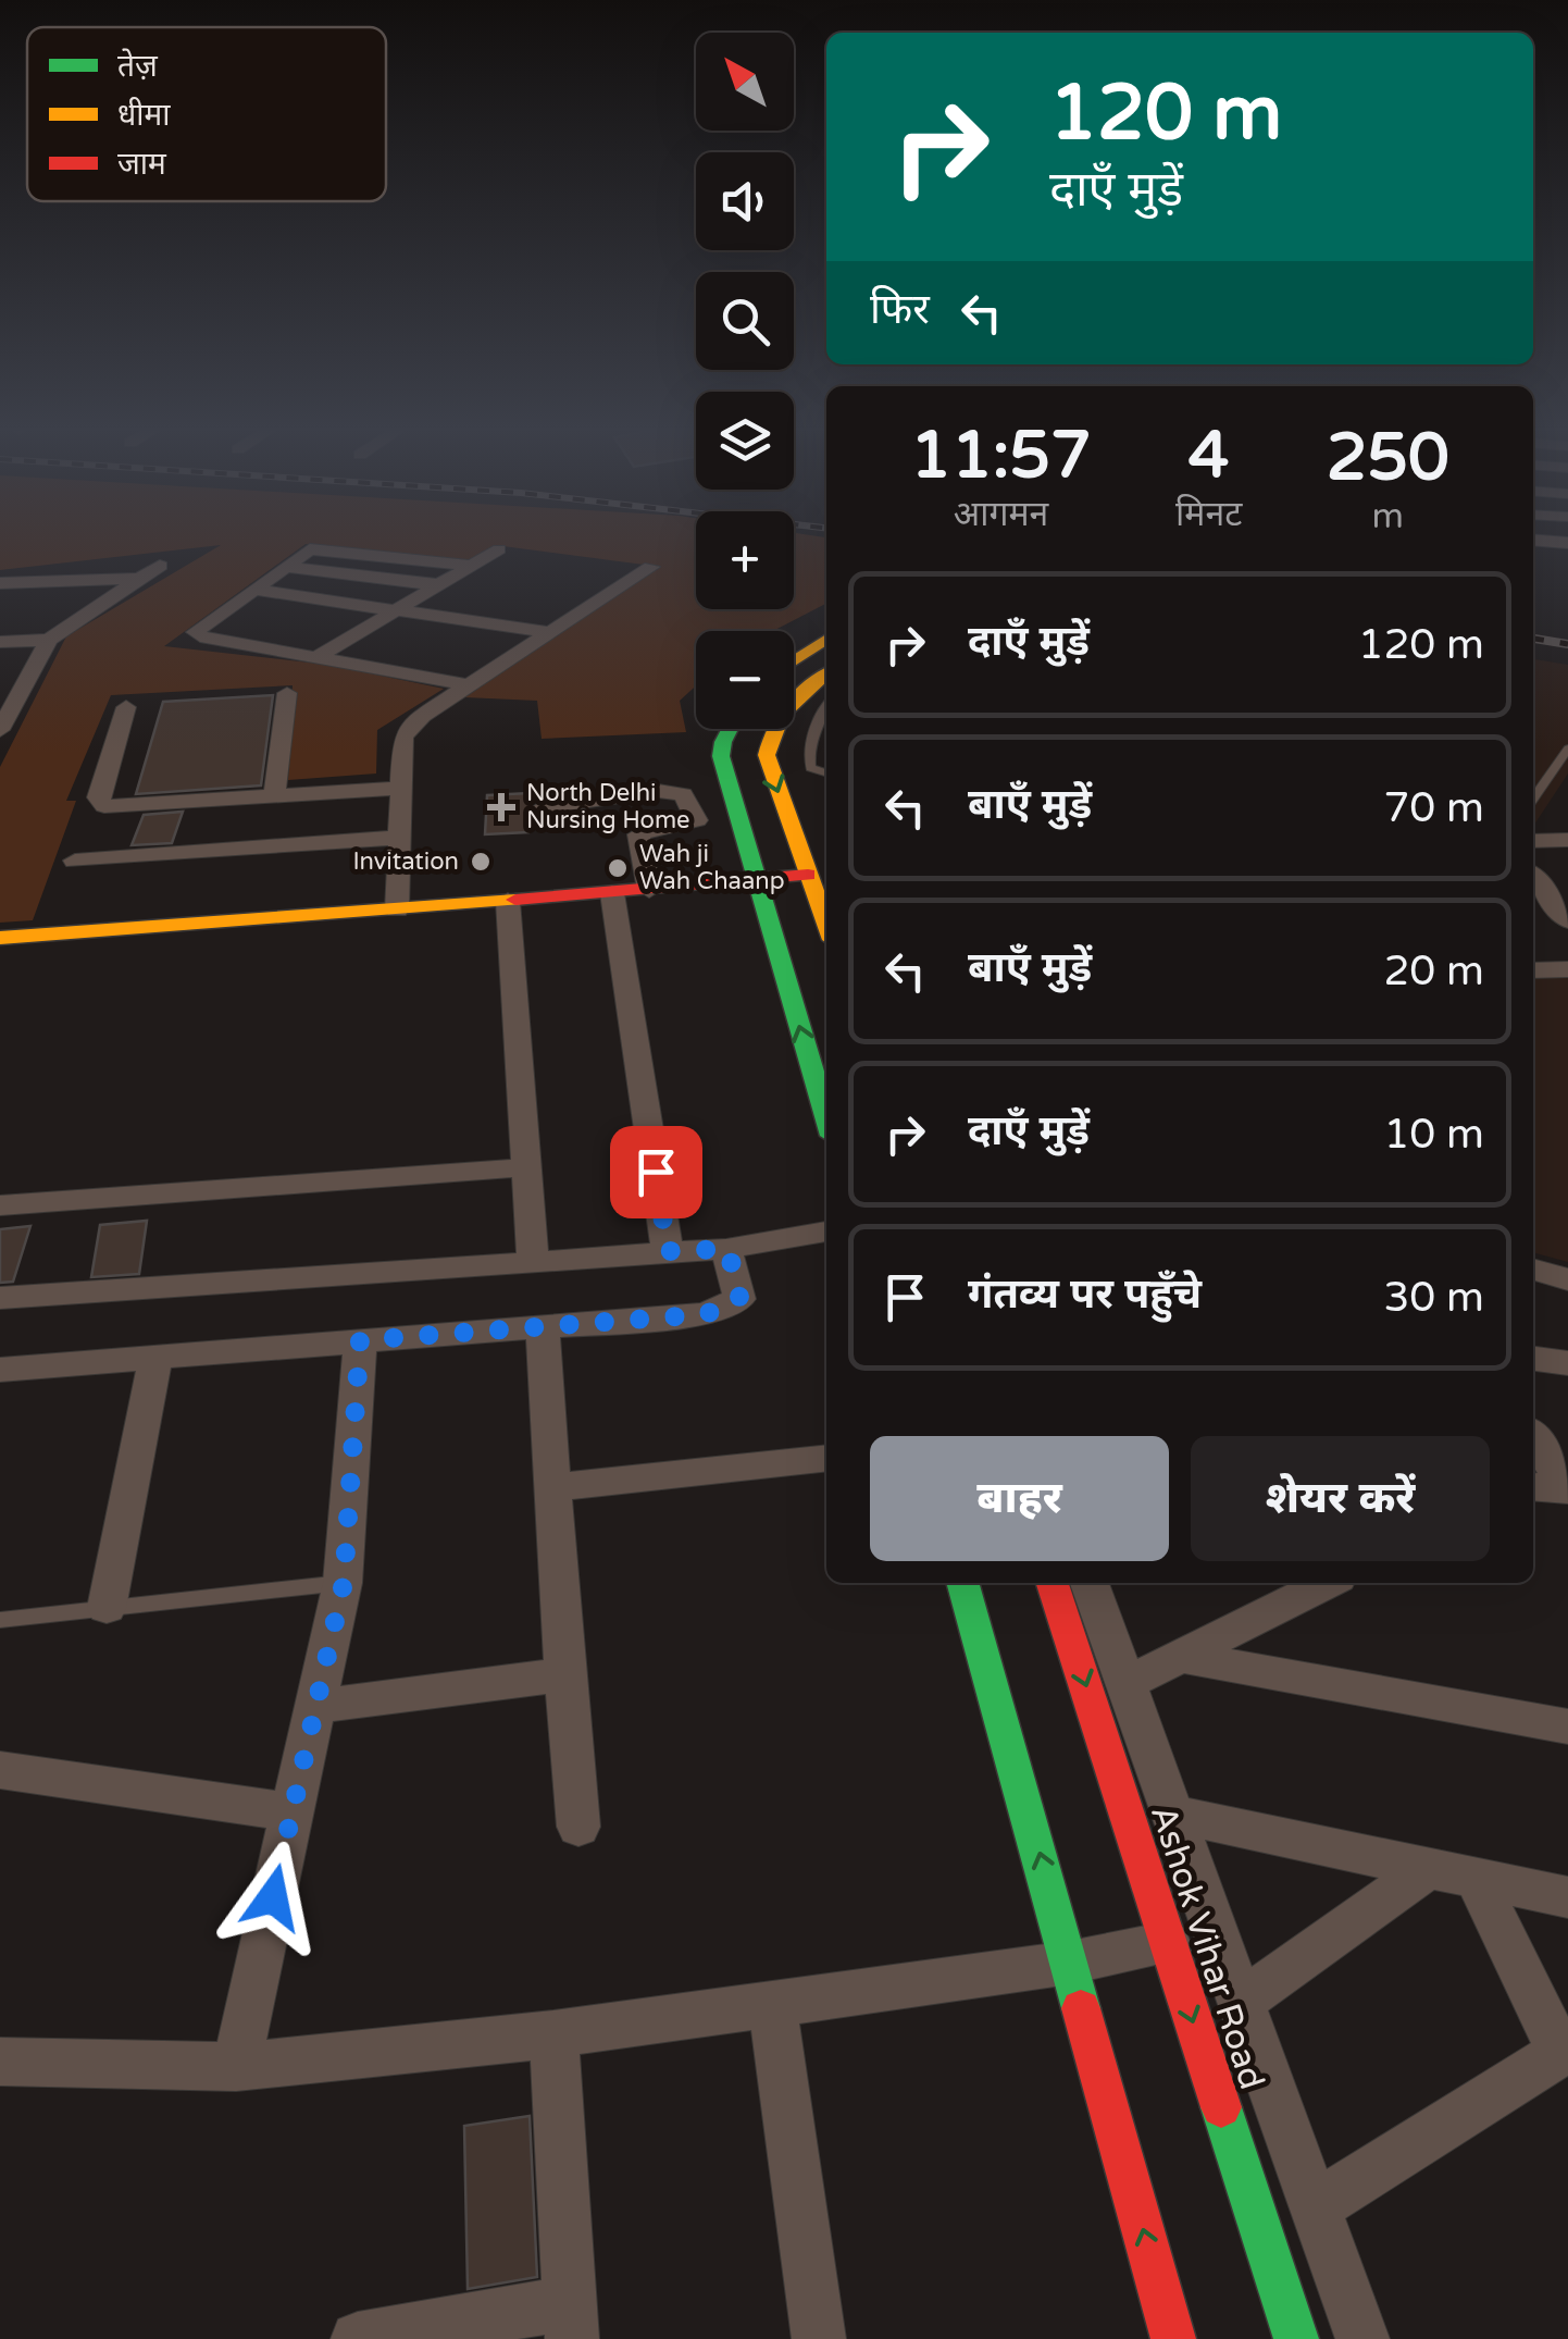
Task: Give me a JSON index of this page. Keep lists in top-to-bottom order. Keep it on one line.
{"streets":{"main road":["Ashok Vihar Road"]},"places":{"health":["North Delhi Nursing Home"],"other":["Invitation","Wah ji Wah Chaanp"]},"legend":["तेज़","धीमा","जाम"],"north":"top left","page":{"map_buttons":["+","−"],"turn":["120 m","दाएँ मुड़ें"],"then":"फिर","eta":["11:57","आगमन","4","मिनट","250","m"],"list":[{"name":"दाएँ मुड़ें","value":"120 m"},{"name":"बाएँ मुड़ें","value":"70 m"},{"name":"बाएँ मुड़ें","value":"20 m"},{"name":"दाएँ मुड़ें","value":"10 m"},{"name":"गंतव्य पर पहुँचे","value":"30 m"}],"buttons":["बाहर","शेयर करें"]}}
